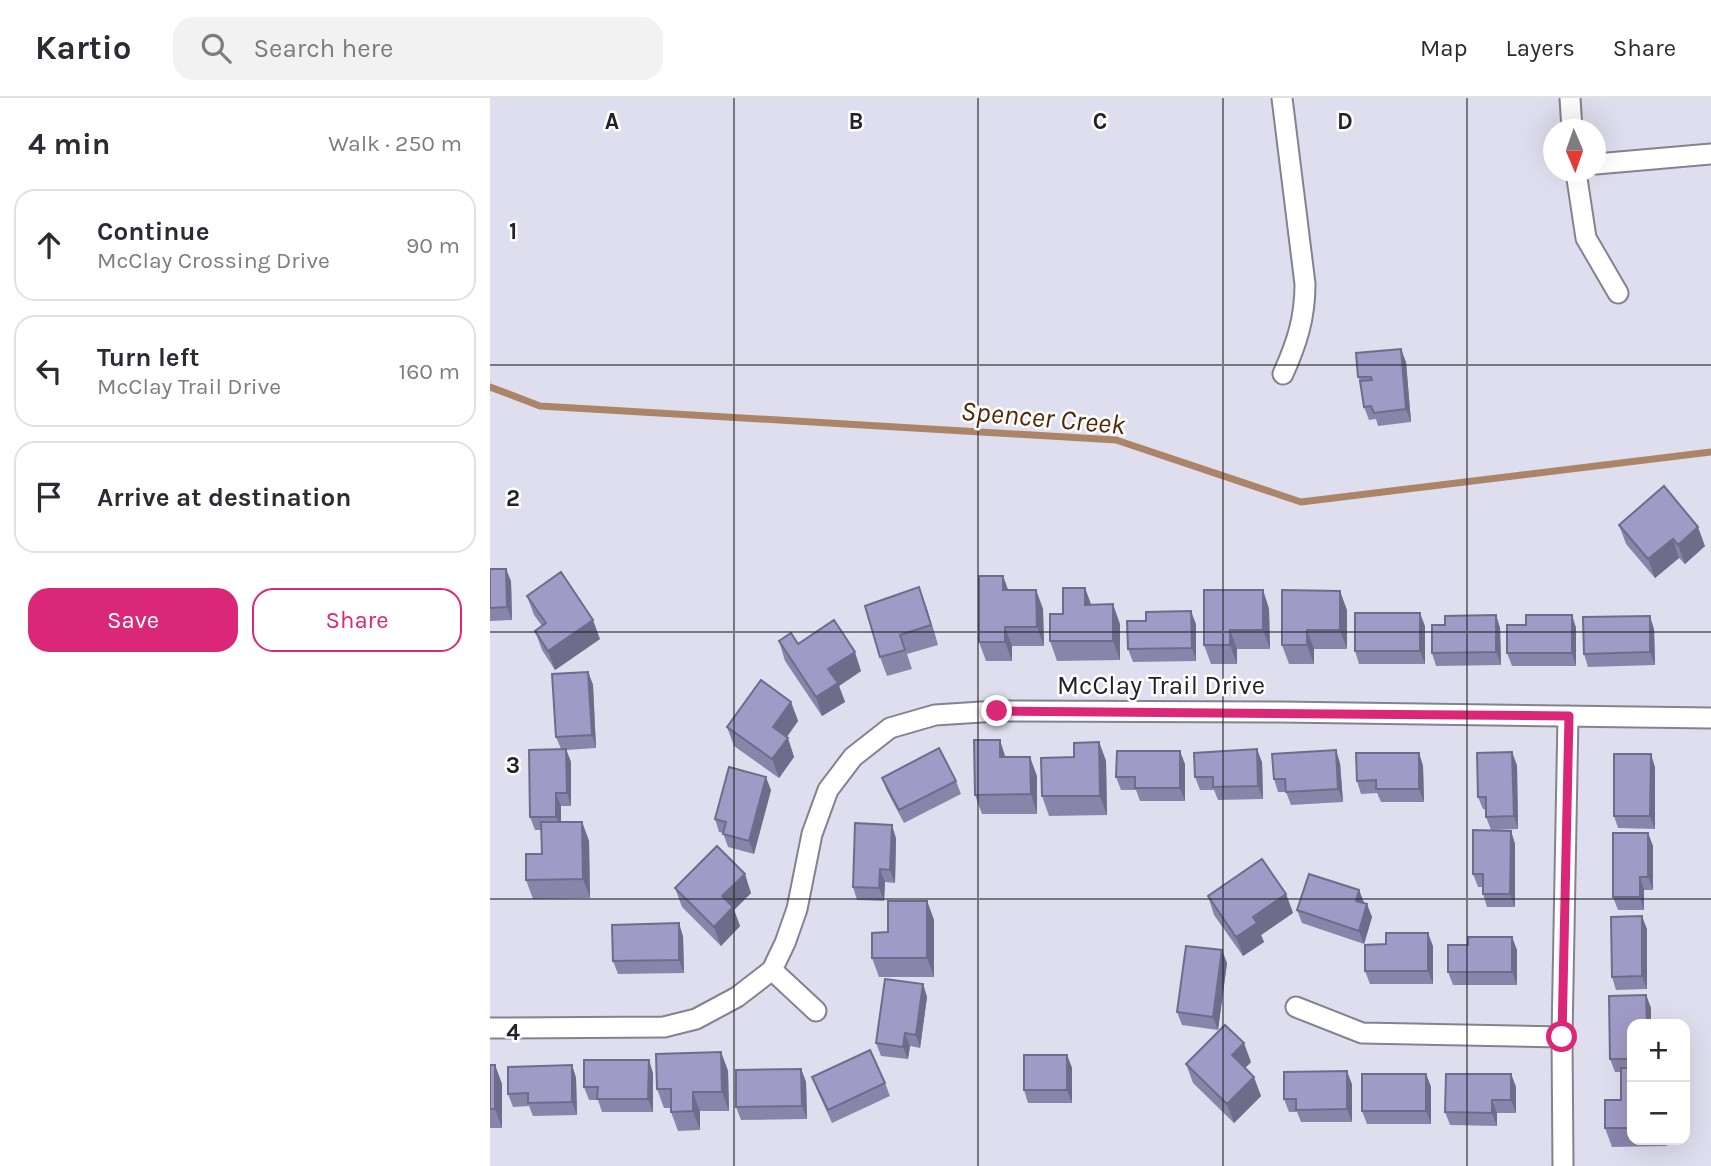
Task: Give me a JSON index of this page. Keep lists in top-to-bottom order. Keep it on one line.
{"streets":{"street":["McClay Trail Drive"]},"water":["Spencer Creek"],"north":"bottom","page":{"header":"Kartio","search":"Search here","nav":["Map","Layers","Share"],"heading":["4 min","Walk · 250 m"],"list":[["Continue","McClay Crossing Drive","90 m"],["Turn left","McClay Trail Drive","160 m"],"Arrive at destination"],"buttons":["Save","Share"],"map_buttons":["+","−"]},"grid":{"columns":["A","B","C","D"],"rows":["1","2","3","4"]}}
